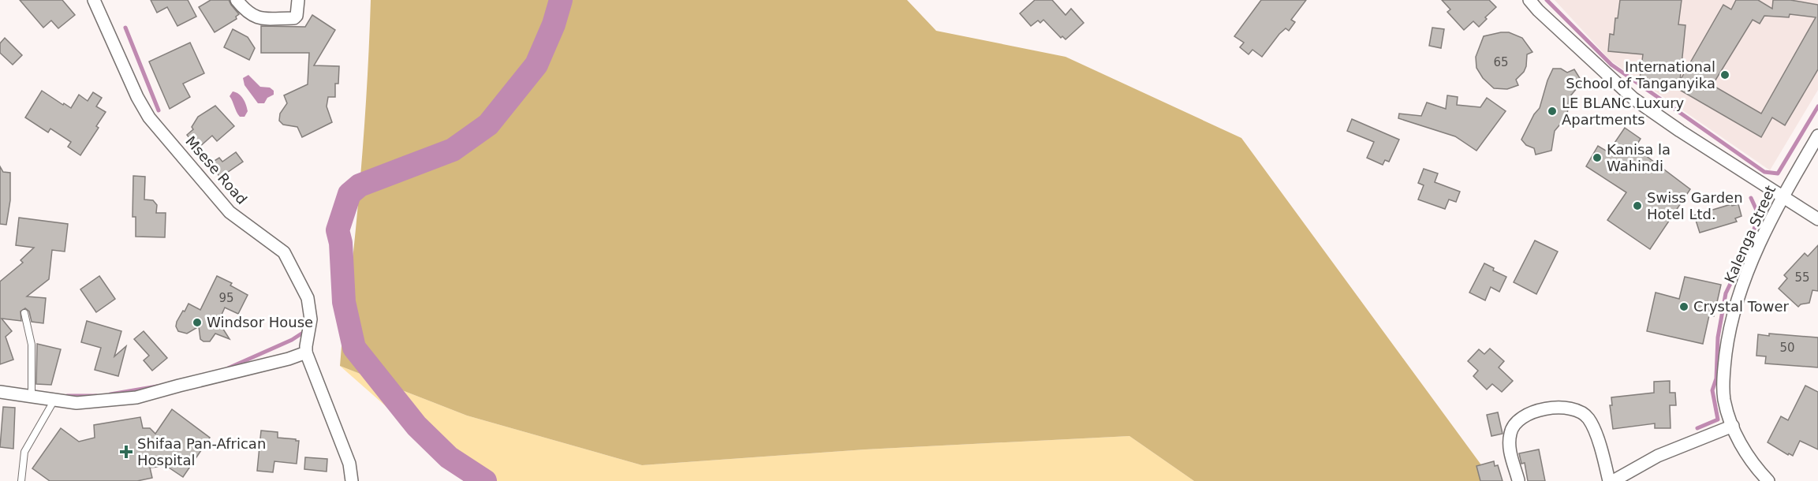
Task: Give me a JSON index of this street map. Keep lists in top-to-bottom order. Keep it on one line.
{"streets":{"street":["Msese Road","Kalenga Street"]},"places":{"other":["International School of Tanganyika","LE BLANC Luxury Apartments","Kanisa la Wahindi","Swiss Garden Hotel Ltd.","Crystal Tower","Windsor House"],"health":["Shifaa Pan-African Hospital"]},"house_numbers":["65","55","95","50"]}
